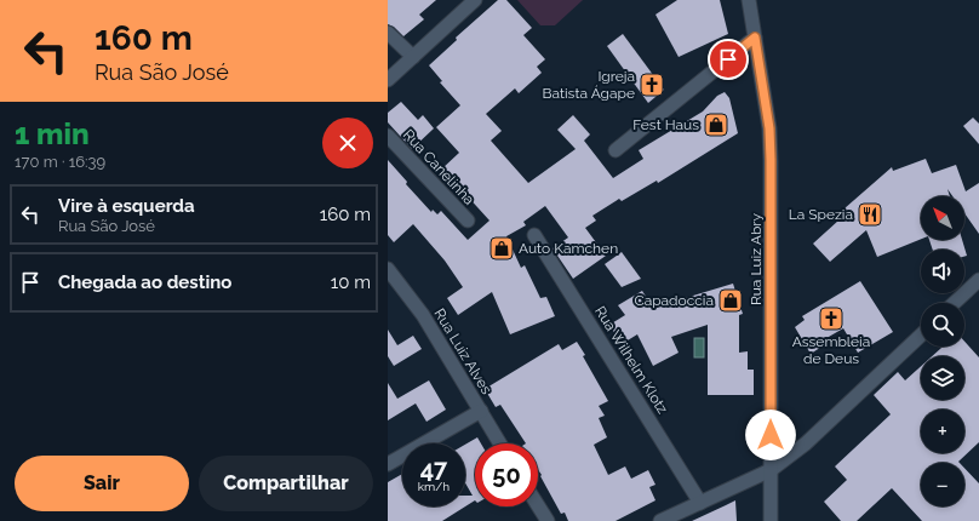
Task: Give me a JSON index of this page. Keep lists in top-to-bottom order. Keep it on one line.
{"streets":{"street":["Rua Canelinha","Rua Luiz Abry","Rua Luiz Alves","Rua Wilhelm Klotz"]},"places":{"church":["Igreja Batista Ágape","Assembleia de Deus"],"shop":["Fest Haus","Auto Kamchen","Capadoccia"],"restaurant":["La Spezia"]},"north":"top left","page":{"turn":["160 m","Rua São José"],"heading":["1 min","170 m · 16:39"],"list":[{"name":"Vire à esquerda","note":"Rua São José","value":"160 m"},{"name":"Chegada ao destino","value":"10 m"}],"map_buttons":["+","−"],"speed":"47 km/h","limit":"50","buttons":["Sair","Compartilhar"]}}
